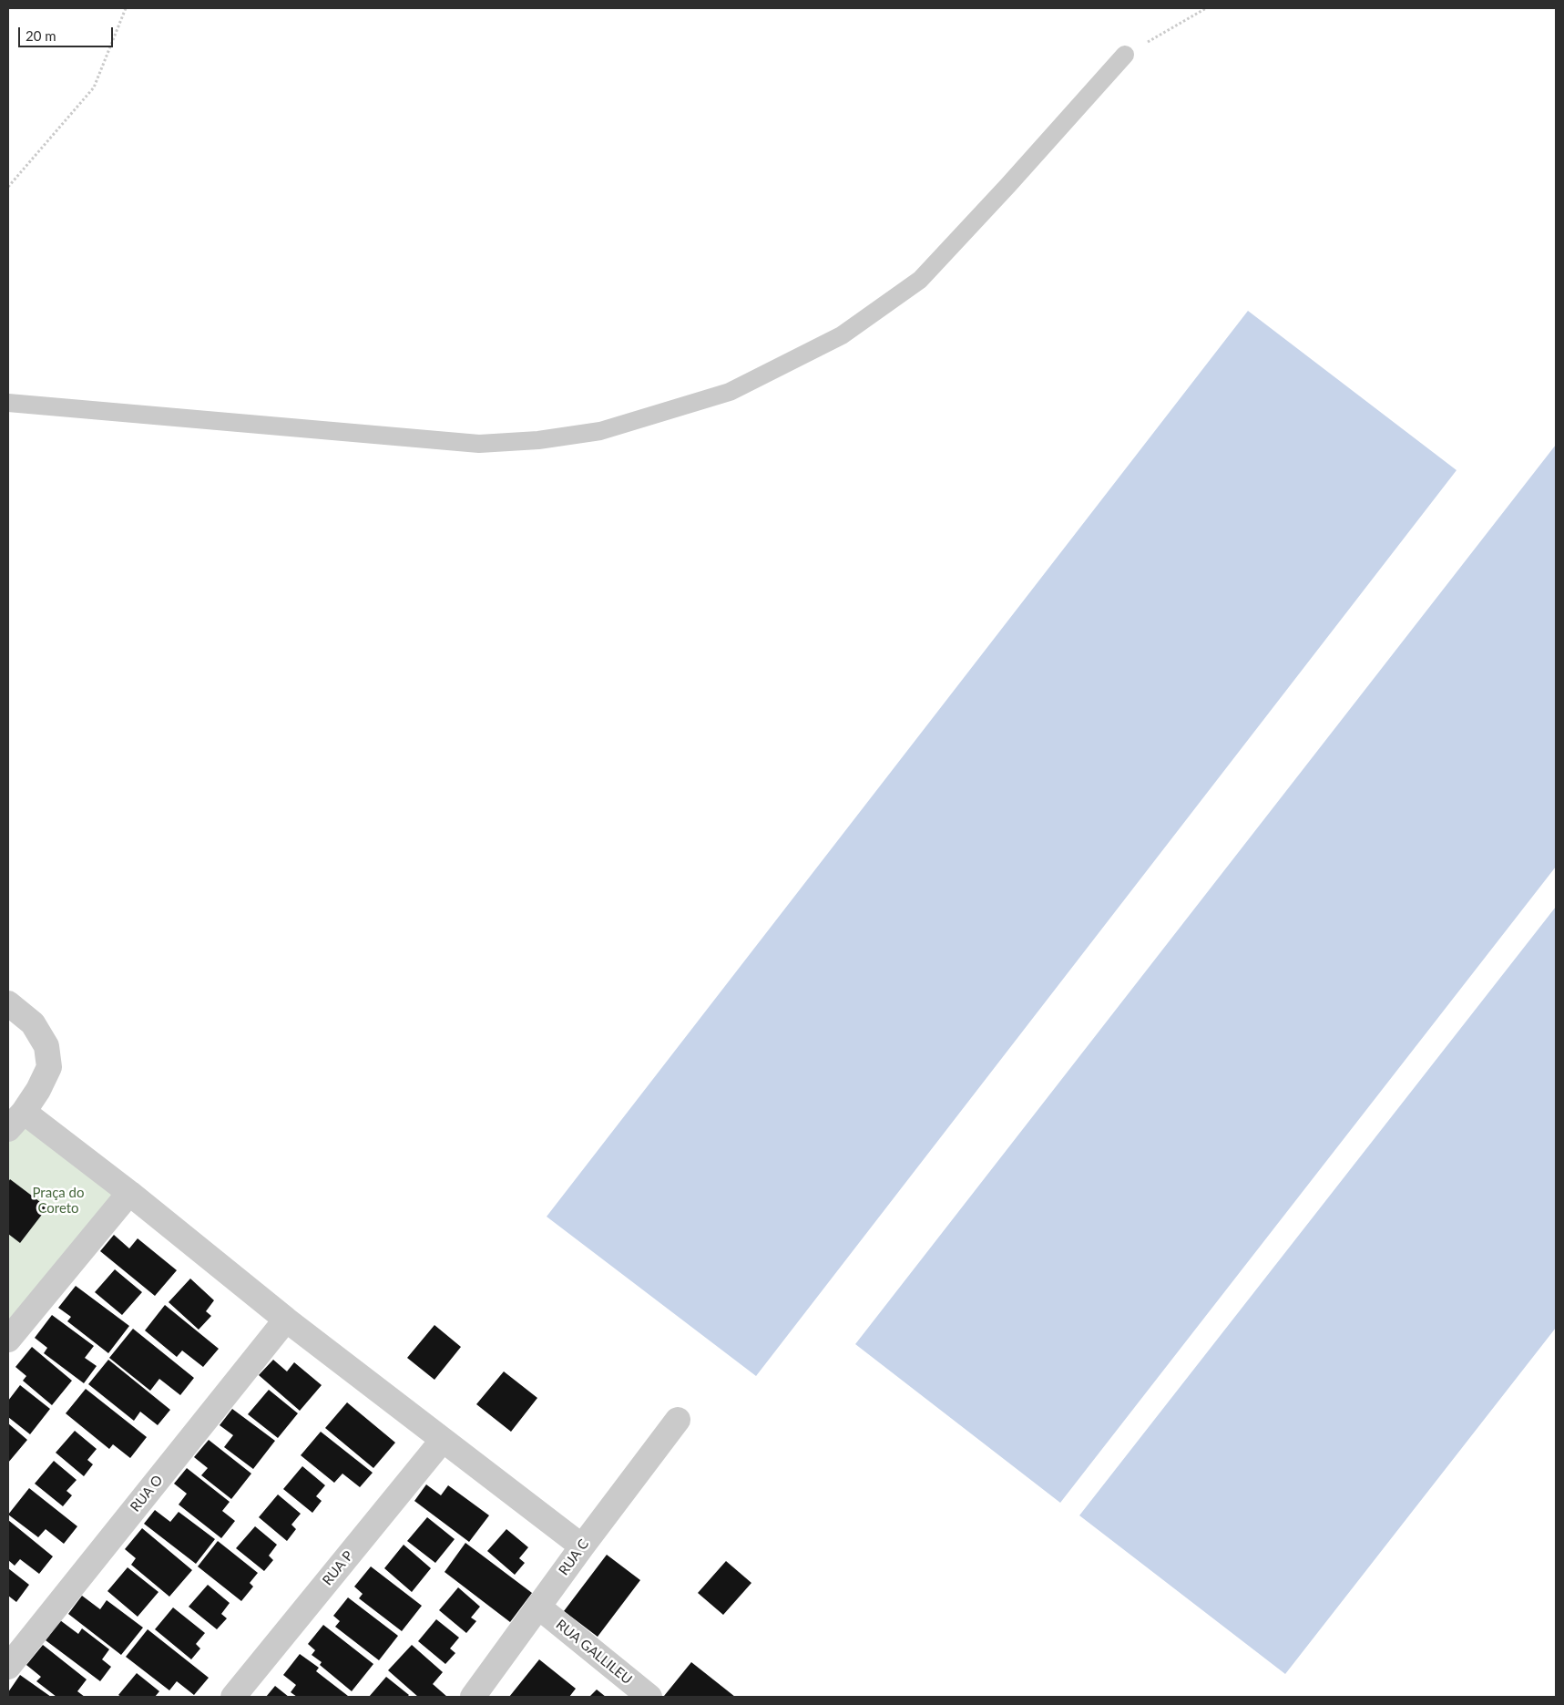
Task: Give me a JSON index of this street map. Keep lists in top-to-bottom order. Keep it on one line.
{"streets":{"street":["RUA O","RUA C","RUA P","RUA GALLILEU"]},"crossings":[["RUA C","RUA GALLILEU"]],"parks":["Praça do Coreto"],"scale_bar":"20 m"}
